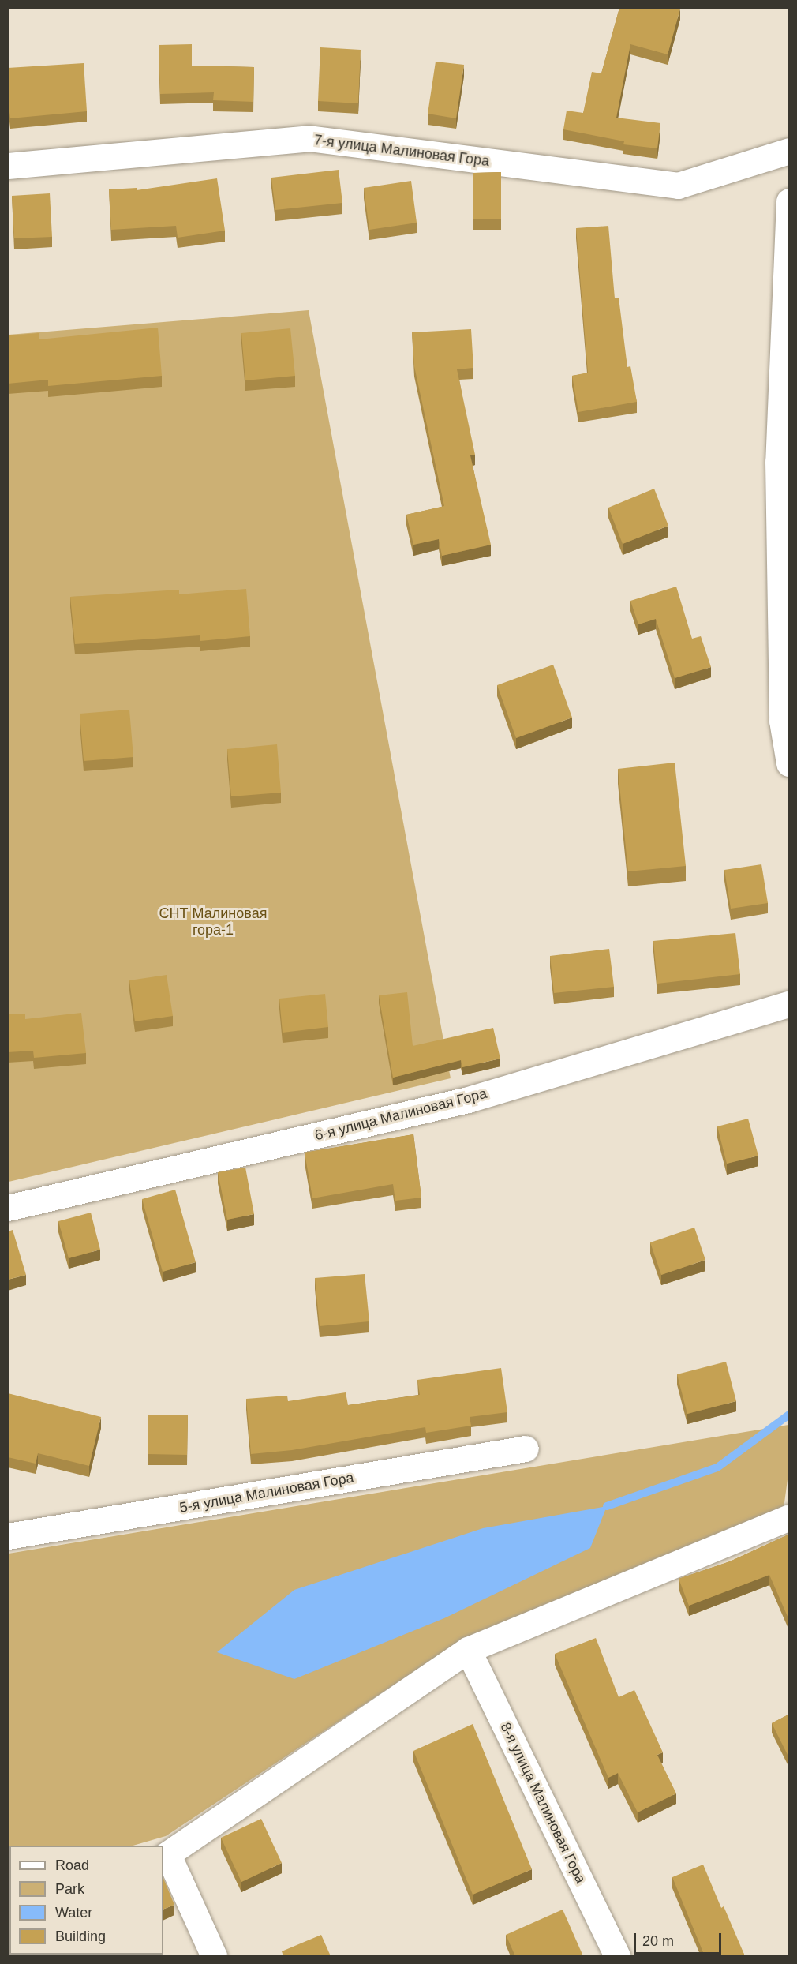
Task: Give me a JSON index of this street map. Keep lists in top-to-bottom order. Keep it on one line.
{"streets":{"street":["7-я улица Малиновая Гора","6-я улица Малиновая Гора","5-я улица Малиновая Гора","8-я улица Малиновая Гора"]},"parks":["СНТ Малиновая гора-1"],"legend":["Road","Park","Water","Building"],"scale_bar":"20 m"}
